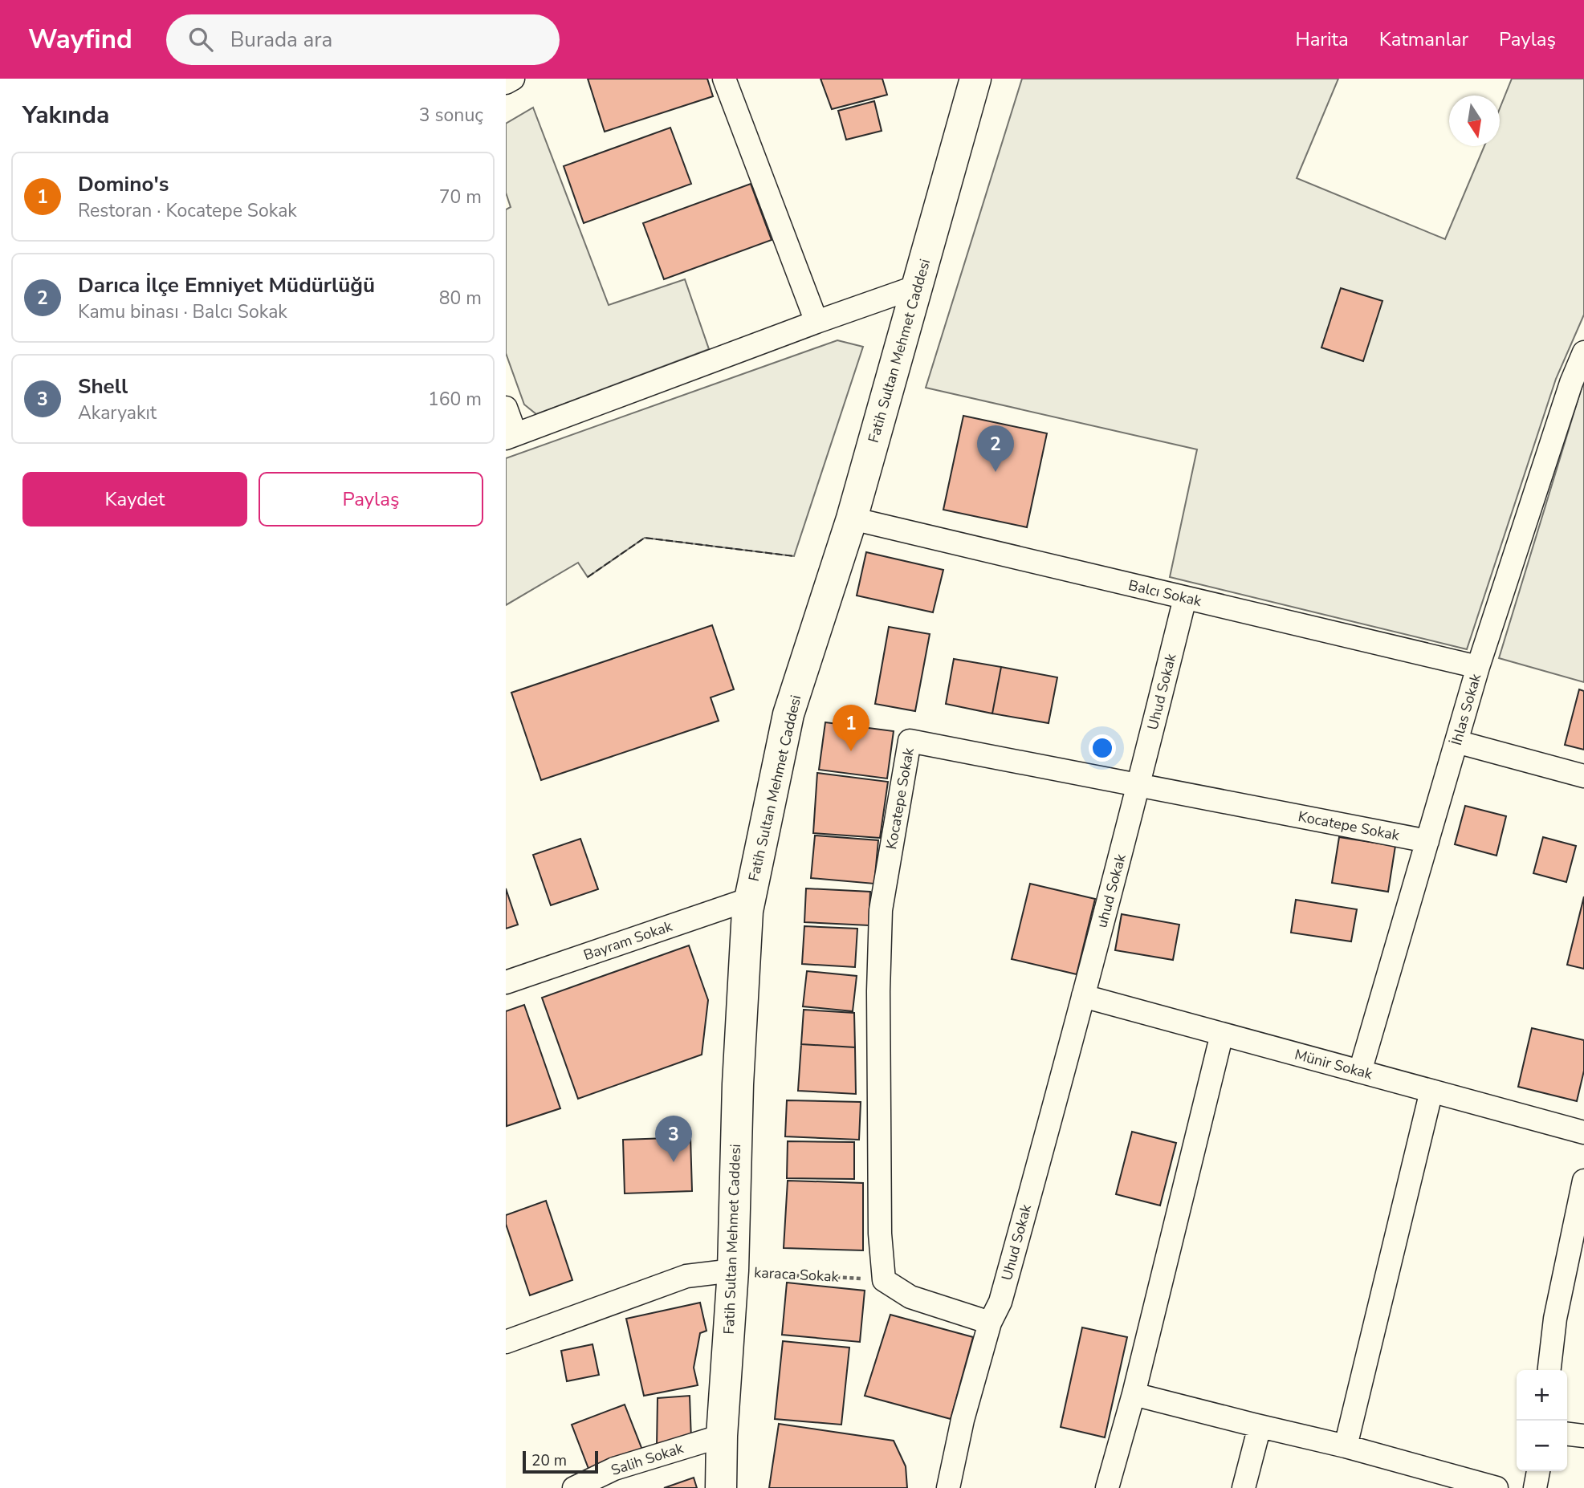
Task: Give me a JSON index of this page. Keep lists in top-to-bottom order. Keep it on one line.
{"streets":{"main road":["Fatih Sultan Mehmet Caddesi"],"street":["Balcı Sokak","Uhud Sokak","İhlas Sokak","Kocatepe Sokak","uhud Sokak","Bayram Sokak","Münir Sokak","Salih Sokak"],"path":["karaca Sokak"]},"crossings":[["Fatih Sultan Mehmet Caddesi","Balcı Sokak"],["Fatih Sultan Mehmet Caddesi","Bayram Sokak"],["Fatih Sultan Mehmet Caddesi","karaca Sokak"],["Fatih Sultan Mehmet Caddesi","Salih Sokak"],["Balcı Sokak","Uhud Sokak"],["Balcı Sokak","İhlas Sokak"],["Uhud Sokak","Kocatepe Sokak"],["Uhud Sokak","uhud Sokak"],["Uhud Sokak","Münir Sokak"],["İhlas Sokak","Kocatepe Sokak"],["İhlas Sokak","Münir Sokak"],["Kocatepe Sokak","uhud Sokak"],["Kocatepe Sokak","karaca Sokak"],["uhud Sokak","Münir Sokak"]],"scale_bar":"20 m","north":"bottom","page":{"header":"Wayfind","search":"Burada ara","nav":["Harita","Katmanlar","Paylaş"],"heading":["Yakında","3 sonuç"],"list":[{"mark":"1","name":"Domino's","note":"Restoran · Kocatepe Sokak","value":"70 m"},{"mark":"2","name":"Darıca İlçe Emniyet Müdürlüğü","note":"Kamu binası · Balcı Sokak","value":"80 m"},{"mark":"3","name":"Shell","note":"Akaryakıt","value":"160 m"}],"pins":["2","1","3"],"buttons":["Kaydet","Paylaş"],"map_buttons":["+","−"],"scale":"20 m"}}
